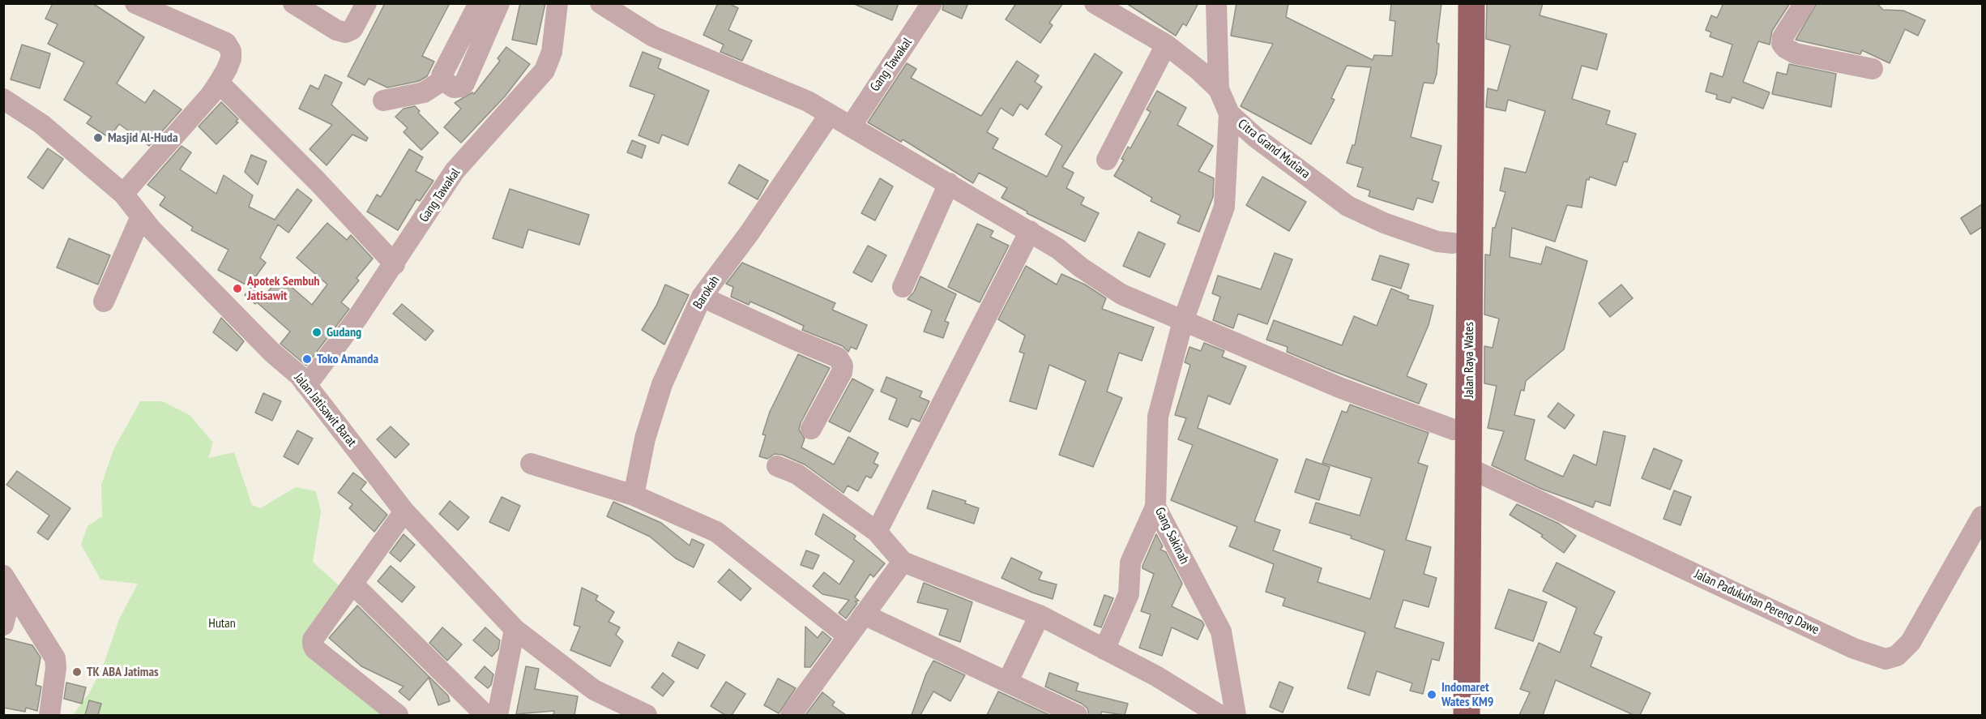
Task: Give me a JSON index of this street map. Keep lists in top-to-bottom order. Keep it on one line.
{"streets":{"highway":["Jalan Raya Wates"],"street":["Gang Tawakal","Citra Grand Mutiara","Barokah","Jalan Jatisawit Barat","Gang Sakinah","Jalan Padukuhan Pereng Dawe"]},"crossings":[["Gang Tawakal","Jalan Jatisawit Barat"],["Citra Grand Mutiara","Jalan Raya Wates"],["Citra Grand Mutiara","Gang Sakinah"],["Jalan Raya Wates","Jalan Padukuhan Pereng Dawe"]],"parks":["Hutan"],"places":["Masjid Al-Huda","Apotek Sembuh Jatisawit","Gudang","Toko Amanda","TK ABA Jatimas","Indomaret Wates KM9"]}
